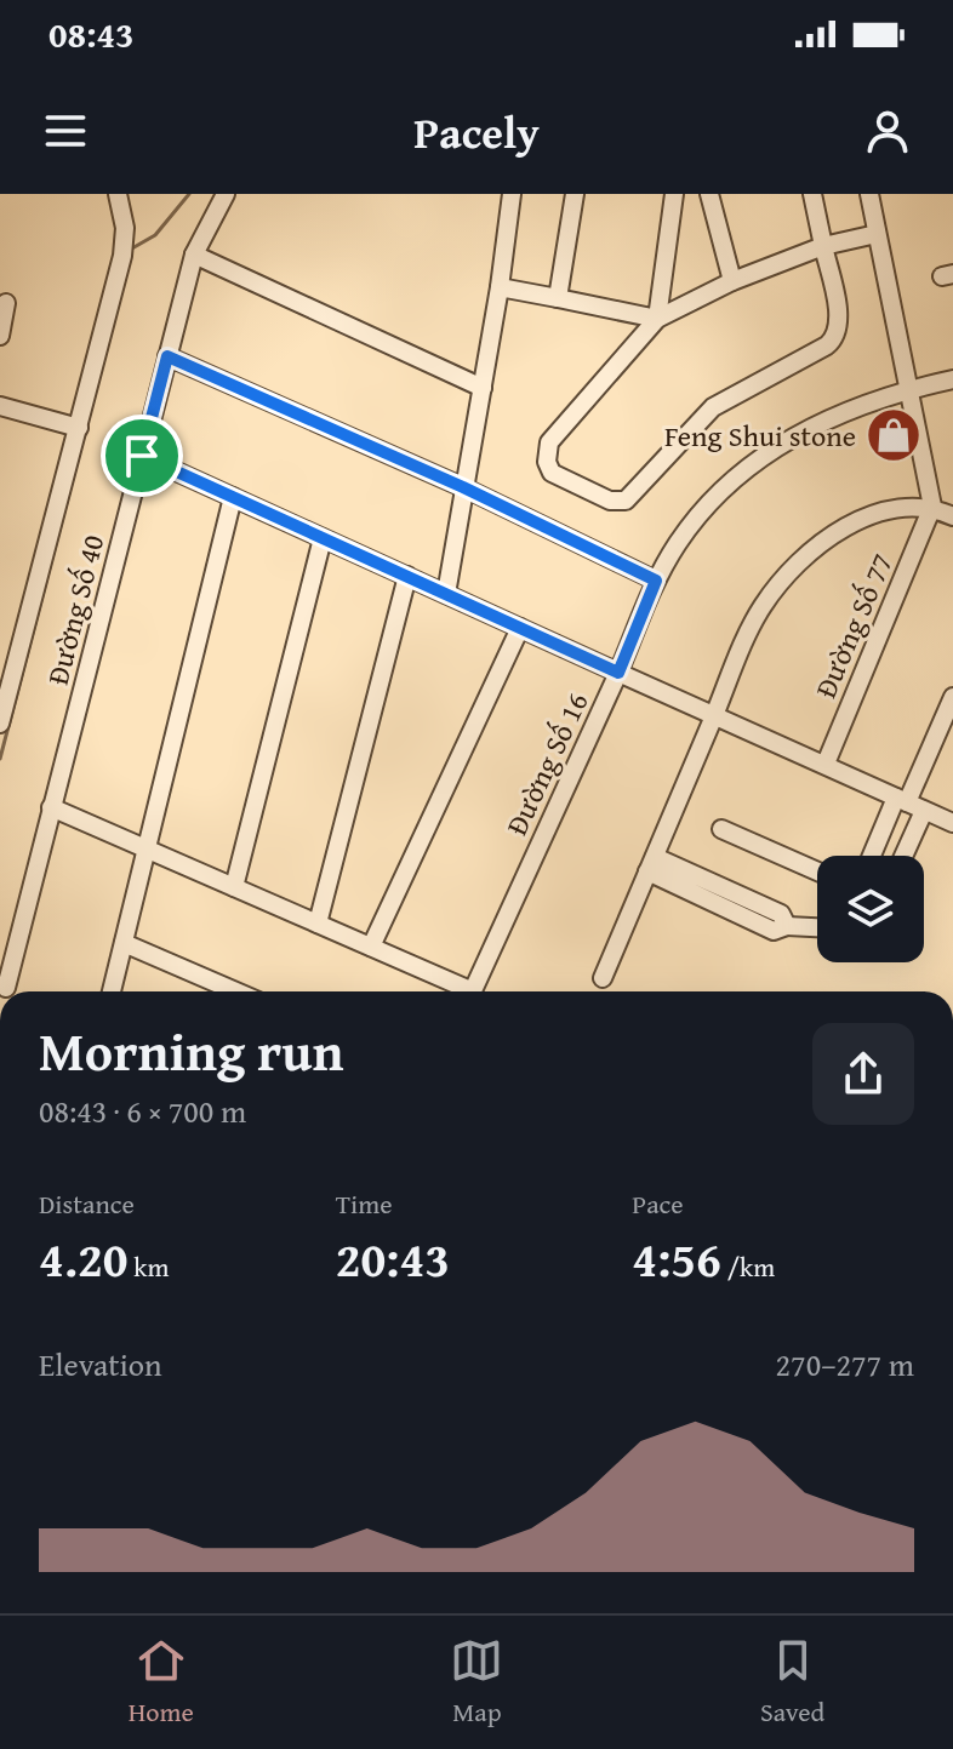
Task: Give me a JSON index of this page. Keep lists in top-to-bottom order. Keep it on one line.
{"streets":{"street":["Đường Số 40","Đường Số 77","Đường Số 16"]},"crossings":[["Đường Số 77","Đường Số 16"]],"places":{"shop":["Feng Shui stone"]},"page":{"status":"08:43","header":"Pacely","heading":["Morning run","08:43 · 6 × 700 m"],"stats":[["Distance","4.20 km"],["Time","20:43"],["Pace","4:56 /km"]],"chart":["Elevation","270–277 m"],"tabs":["Home","Map","Saved"]}}
